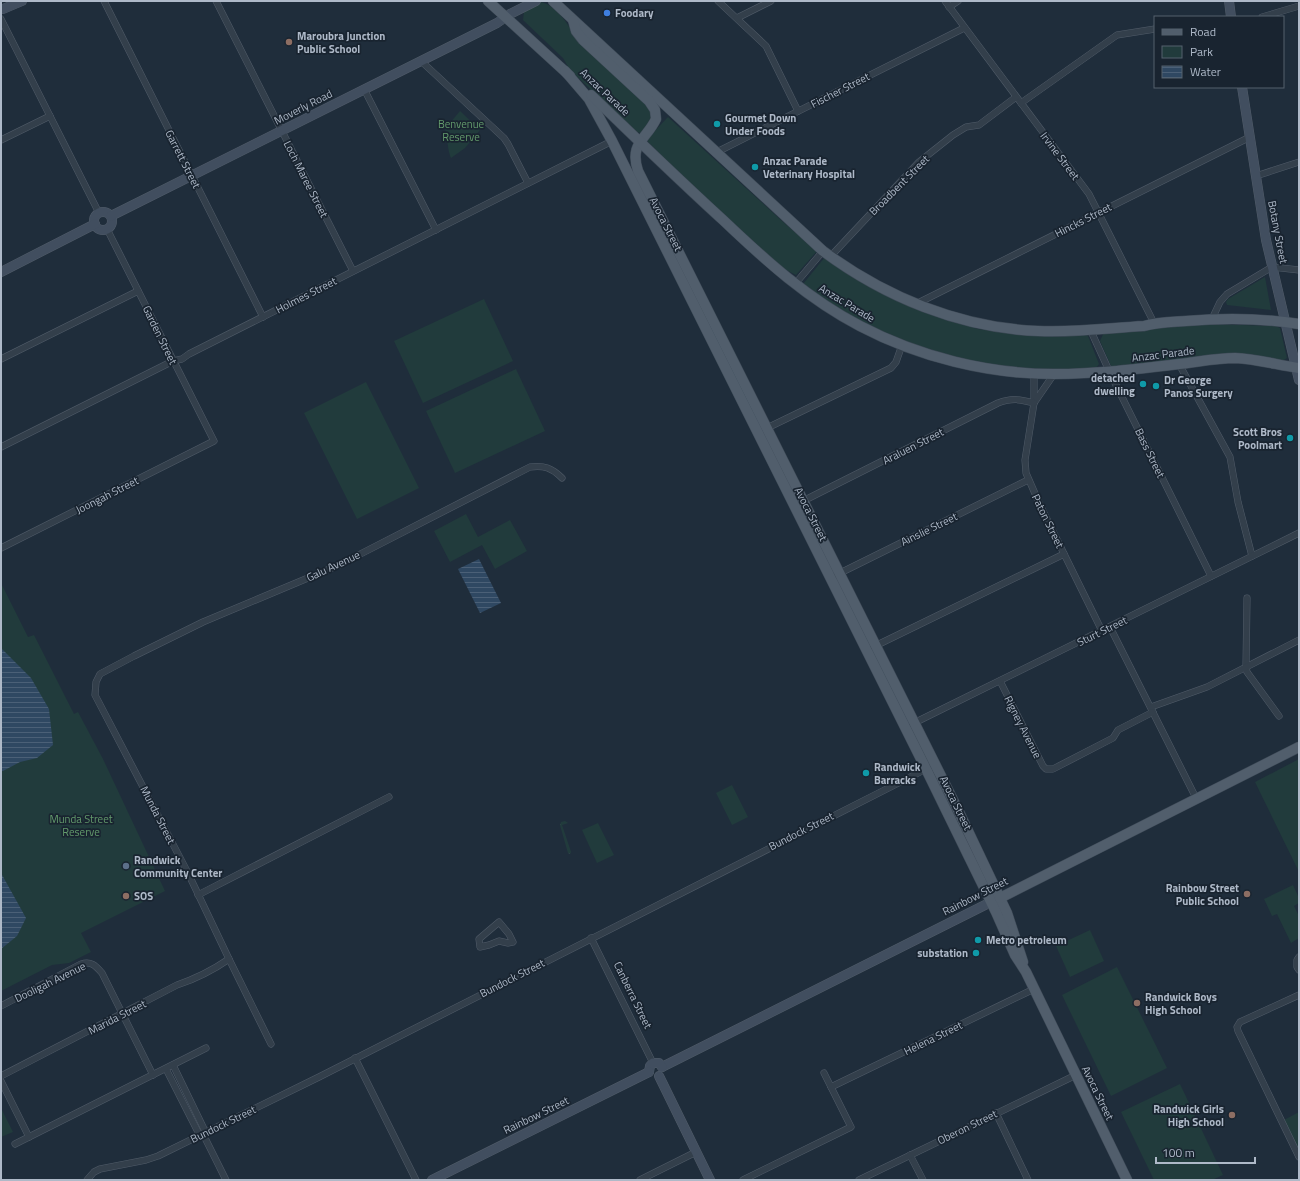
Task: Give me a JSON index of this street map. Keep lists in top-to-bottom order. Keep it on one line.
{"streets":{"main road":["Anzac Parade","Avoca Street","Rainbow Street"],"street":["Fischer Street","Moverly Road","Irvine Street","Garrett Street","Loch Maree Street","Broadbent Street","Hincks Street","Botany Street","Holmes Street","Garden Street","Araluen Street","Bass Street","Joongah Street","Paton Street","Ainslie Street","Galu Avenue","Sturt Street","Rigney Avenue","Munda Street","Bundock Street","Dooligah Avenue","Canberra Street","Marida Street","Helena Street","Oberon Street"]},"crossings":[["Fischer Street","Irvine Street"],["Anzac Parade","Moverly Road"],["Anzac Parade","Broadbent Street"],["Anzac Parade","Avoca Street"],["Anzac Parade","Botany Street"],["Anzac Parade","Bass Street"],["Anzac Parade","Paton Street"],["Moverly Road","Garrett Street"],["Moverly Road","Loch Maree Street"],["Moverly Road","Garden Street"],["Irvine Street","Broadbent Street"],["Irvine Street","Hincks Street"],["Garrett Street","Holmes Street"],["Loch Maree Street","Holmes Street"],["Hincks Street","Botany Street"],["Avoca Street","Holmes Street"],["Avoca Street","Araluen Street"],["Avoca Street","Ainslie Street"],["Avoca Street","Sturt Street"],["Avoca Street","Bundock Street"],["Avoca Street","Rainbow Street"],["Avoca Street","Helena Street"],["Avoca Street","Oberon Street"],["Holmes Street","Garden Street"],["Garden Street","Joongah Street"],["Araluen Street","Paton Street"],["Bass Street","Sturt Street"],["Paton Street","Ainslie Street"],["Paton Street","Sturt Street"],["Galu Avenue","Munda Street"],["Sturt Street","Rigney Avenue"],["Munda Street","Marida Street"],["Bundock Street","Canberra Street"],["Rainbow Street","Canberra Street"],["Dooligah Avenue","Marida Street"]],"parks":["Benvenue Reserve","Munda Street Reserve"],"places":["Foodary","Maroubra Junction Public School","Gourmet Down Under Foods","Anzac Parade Veterinary Hospital","detached dwelling","Dr George Panos Surgery","Scott Bros Poolmart","Randwick Barracks","Randwick Community Center","Rainbow Street Public School","SOS","Metro petroleum","substation","Randwick Boys High School","Randwick Girls High School"],"legend":["Road","Park","Water"],"scale_bar":"100 m"}
